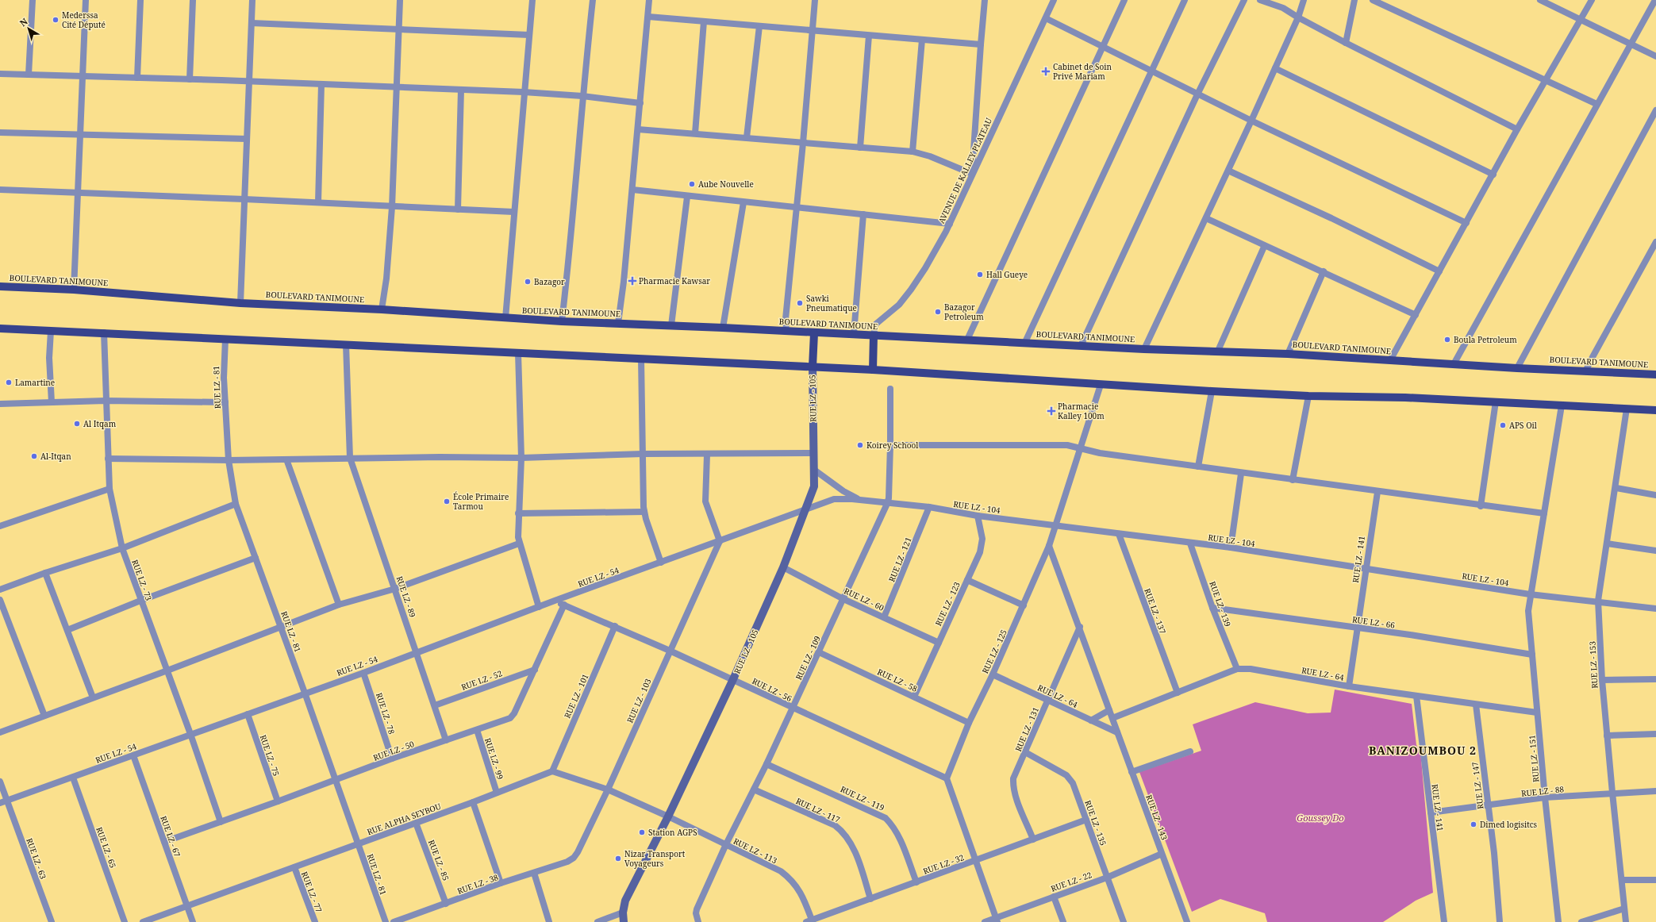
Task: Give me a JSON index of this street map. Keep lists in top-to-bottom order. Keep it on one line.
{"streets":{"main road":["BOULEVARD TANIMOUNE","RUE LZ - 105"],"street":["AVENUE DE KALLEY PLATEAU","RUE LZ - 81","RUE LZ - 104","RUE LZ - 121","RUE LZ - 141","RUE LZ - 54","RUE LZ - 73","RUE LZ - 89","RUE LZ - 60","RUE LZ - 123","RUE LZ - 139","RUE LZ - 137","RUE LZ - 66","RUE LZ - 125","RUE LZ - 109","RUE LZ - 153","RUE LZ - 64","RUE LZ - 52","RUE LZ - 58","RUE LZ - 56","RUE LZ - 101","RUE LZ - 103","RUE LZ - 78","RUE LZ - 131","RUE LZ - 50","RUE LZ - 75","RUE LZ - 99","RUE LZ - 151","RUE LZ - 147","RUE LZ - 88","RUE LZ - 119","RUE LZ - 117","RUE LZ - 143","RUE ALPHA SEYBOU","RUE LZ - 135","RUE LZ - 67","RUE LZ - 65","RUE LZ - 113","RUE LZ - 63","RUE LZ - 85","RUE LZ - 32","RUE LZ - 22","RUE LZ - 38","RUE LZ - 77"]},"crossings":[["AVENUE DE KALLEY PLATEAU","BOULEVARD TANIMOUNE"],["RUE LZ - 81","RUE LZ - 54"],["RUE LZ - 81","RUE LZ - 50"],["RUE LZ - 81","RUE ALPHA SEYBOU"],["RUE LZ - 105","RUE LZ - 104"],["RUE LZ - 105","RUE LZ - 60"],["RUE LZ - 105","RUE LZ - 56"],["RUE LZ - 105","RUE LZ - 113"],["RUE LZ - 104","RUE LZ - 121"],["RUE LZ - 104","RUE LZ - 141"],["RUE LZ - 104","RUE LZ - 54"],["RUE LZ - 104","RUE LZ - 123"],["RUE LZ - 104","RUE LZ - 139"],["RUE LZ - 104","RUE LZ - 137"],["RUE LZ - 104","RUE LZ - 125"],["RUE LZ - 104","RUE LZ - 109"],["RUE LZ - 104","RUE LZ - 153"],["RUE LZ - 104","RUE LZ - 103"],["RUE LZ - 104","RUE LZ - 151"],["RUE LZ - 121","RUE LZ - 60"],["RUE LZ - 141","RUE LZ - 66"],["RUE LZ - 141","RUE LZ - 64"],["RUE LZ - 141","RUE LZ - 88"],["RUE LZ - 54","RUE LZ - 73"],["RUE LZ - 54","RUE LZ - 89"],["RUE LZ - 54","RUE LZ - 56"],["RUE LZ - 54","RUE LZ - 103"],["RUE LZ - 54","RUE LZ - 78"],["RUE LZ - 54","RUE LZ - 75"],["RUE LZ - 54","RUE LZ - 67"],["RUE LZ - 54","RUE LZ - 65"],["RUE LZ - 54","RUE LZ - 63"],["RUE LZ - 73","RUE LZ - 50"],["RUE LZ - 89","RUE LZ - 52"],["RUE LZ - 89","RUE LZ - 50"],["RUE LZ - 60","RUE LZ - 123"],["RUE LZ - 60","RUE LZ - 109"],["RUE LZ - 123","RUE LZ - 58"],["RUE LZ - 139","RUE LZ - 66"],["RUE LZ - 139","RUE LZ - 64"],["RUE LZ - 137","RUE LZ - 64"],["RUE LZ - 66","RUE LZ - 151"],["RUE LZ - 125","RUE LZ - 64"],["RUE LZ - 125","RUE LZ - 58"],["RUE LZ - 125","RUE LZ - 56"],["RUE LZ - 109","RUE LZ - 58"],["RUE LZ - 109","RUE LZ - 56"],["RUE LZ - 109","RUE LZ - 119"],["RUE LZ - 109","RUE LZ - 117"],["RUE LZ - 109","RUE LZ - 113"],["RUE LZ - 153","RUE LZ - 88"],["RUE LZ - 64","RUE LZ - 131"],["RUE LZ - 64","RUE LZ - 151"],["RUE LZ - 64","RUE LZ - 147"],["RUE LZ - 64","RUE LZ - 143"],["RUE LZ - 52","RUE LZ - 50"],["RUE LZ - 56","RUE LZ - 101"],["RUE LZ - 56","RUE LZ - 103"],["RUE LZ - 56","RUE LZ - 50"],["RUE LZ - 101","RUE ALPHA SEYBOU"],["RUE LZ - 103","RUE LZ - 38"],["RUE LZ - 78","RUE LZ - 50"],["RUE LZ - 131","RUE LZ - 135"],["RUE LZ - 131","RUE LZ - 32"],["RUE LZ - 50","RUE LZ - 75"],["RUE LZ - 50","RUE LZ - 99"],["RUE LZ - 50","RUE LZ - 67"],["RUE LZ - 99","RUE ALPHA SEYBOU"],["RUE LZ - 151","RUE LZ - 88"],["RUE LZ - 147","RUE LZ - 88"],["RUE LZ - 119","RUE LZ - 32"],["RUE LZ - 117","RUE LZ - 32"],["RUE LZ - 143","RUE LZ - 22"],["RUE ALPHA SEYBOU","RUE LZ - 67"],["RUE ALPHA SEYBOU","RUE LZ - 85"],["RUE ALPHA SEYBOU","RUE LZ - 77"],["RUE LZ - 135","RUE LZ - 32"],["RUE LZ - 135","RUE LZ - 22"],["RUE LZ - 113","RUE LZ - 32"],["RUE LZ - 85","RUE LZ - 38"]],"districts":["BANIZOUMBOU 2"],"water":["Goussey Do"],"places":{"other":["Mederssa Cité Député","Aube Nouvelle","Hall Gueye","Bazagor","Sawki Pneumatique","Bazagor Petroleum","Boula Petroleum","Lamartine","Al Itqam","APS Oil","Koirey School","Al-Itqan","École Primaire Tarmou","Dimed logisitcs","Station AGPS","Nizar Transport Voyageurs"],"health":["Cabinet de Soin Privé Mariam","Pharmacie Kawsar","Pharmacie Kalley 100m"]},"north":"top left"}
